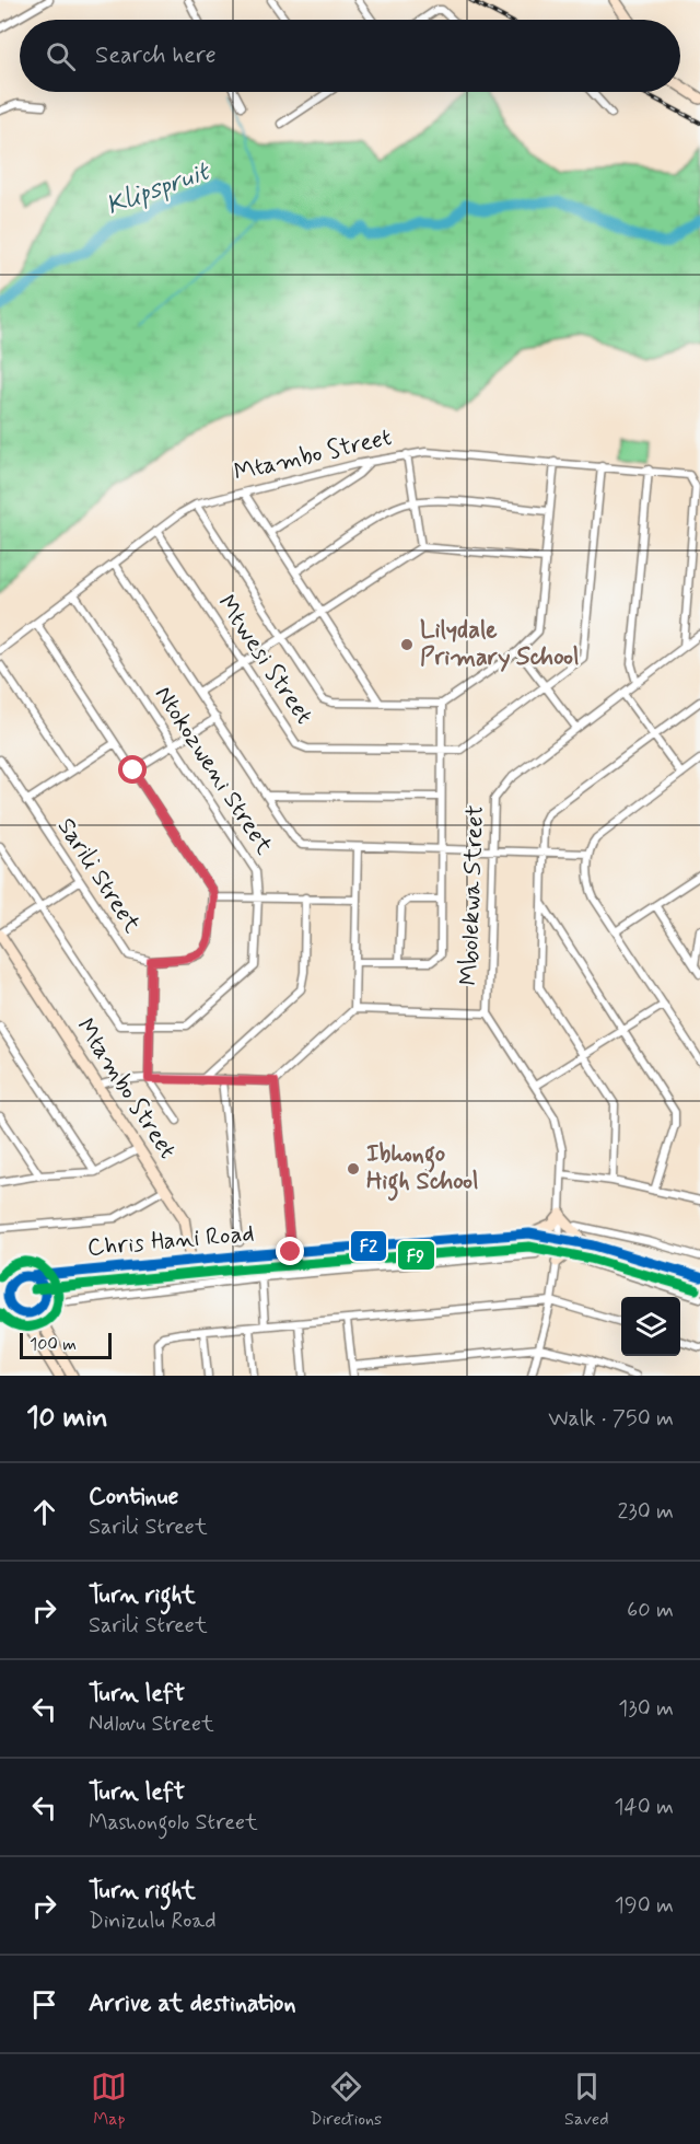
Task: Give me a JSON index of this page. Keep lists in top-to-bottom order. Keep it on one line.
{"streets":{"main road":["Mtambo Street","Chris Hani Road"],"street":["Mtwesi Street","Ntokozweni Street","Sarili Street","Mbolekwa Street"]},"crossings":[["Mtambo Street","Mtwesi Street"],["Mtambo Street","Ntokozweni Street"],["Mtambo Street","Mbolekwa Street"],["Mtambo Street","Chris Hani Road"],["Mbolekwa Street","Chris Hani Road"]],"water":["Klipspruit"],"places":["Lilydale Primary School","Ibhongo High School"],"lines":["transit line F2","transit line F9"],"scale_bar":"100 m","page":{"search":"Search here","scale":"100 m","heading":["10 min","Walk · 750 m"],"list":[["Continue","Sarili Street","230 m"],["Turn right","Sarili Street","60 m"],["Turn left","Ndlovu Street","130 m"],["Turn left","Mashongolo Street","140 m"],["Turn right","Dinizulu Road","190 m"],"Arrive at destination"],"nav":["Map","Directions","Saved"]}}
